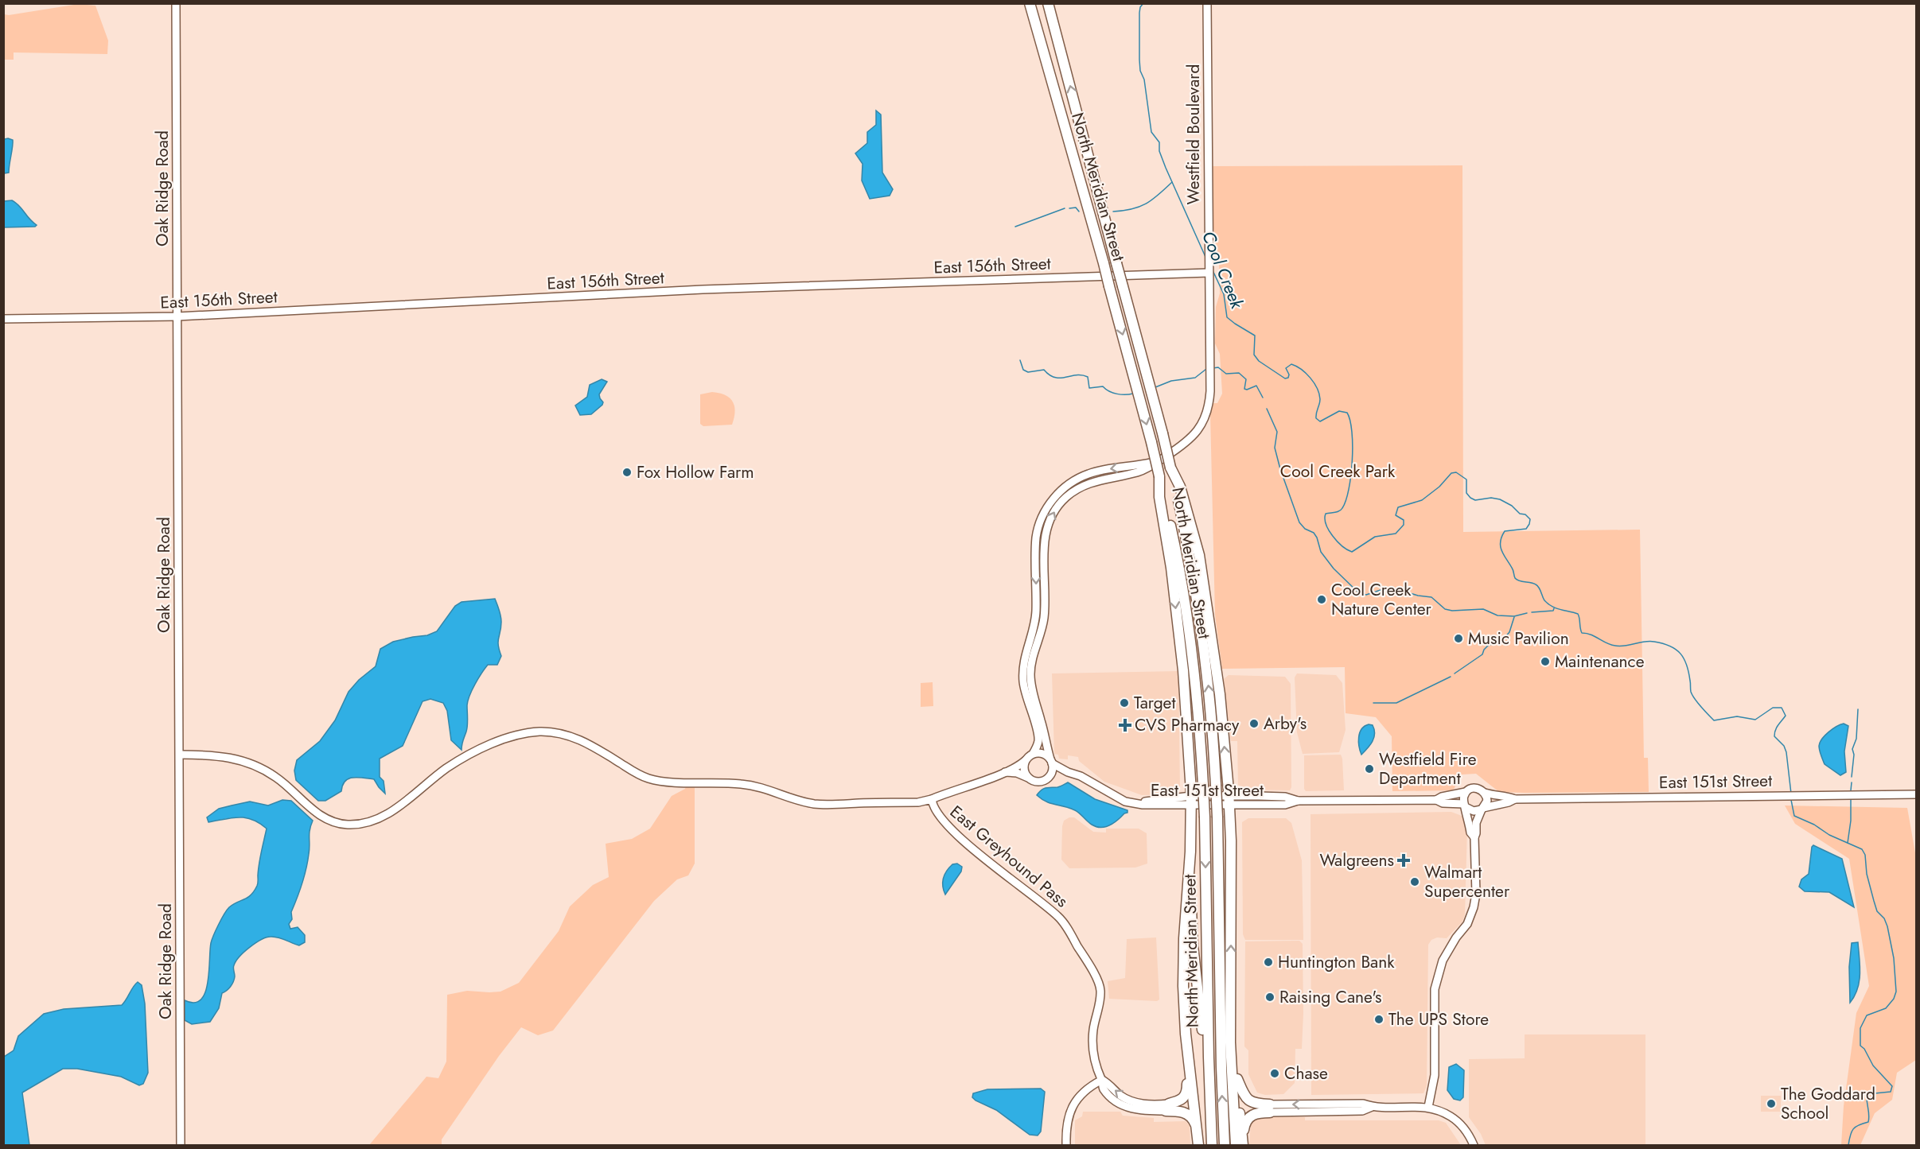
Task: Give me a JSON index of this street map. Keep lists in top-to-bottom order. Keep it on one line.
{"streets":{"highway":["North Meridian Street"],"street":["Westfield Boulevard","Oak Ridge Road","East 156th Street","East 151st Street","East Greyhound Pass"]},"crossings":[["Westfield Boulevard","East 156th Street"],["Westfield Boulevard","East 151st Street"],["Oak Ridge Road","East 156th Street"],["Oak Ridge Road","East Greyhound Pass"]],"water":["Cool Creek"],"parks":["Cool Creek Park"],"places":{"other":["Fox Hollow Farm","Cool Creek Nature Center","Music Pavilion","Maintenance","Target","Arby's","Westfield Fire Department","Walmart Supercenter","Huntington Bank","Raising Cane's","The UPS Store","Chase","The Goddard School"],"health":["CVS Pharmacy","Walgreens"]}}
